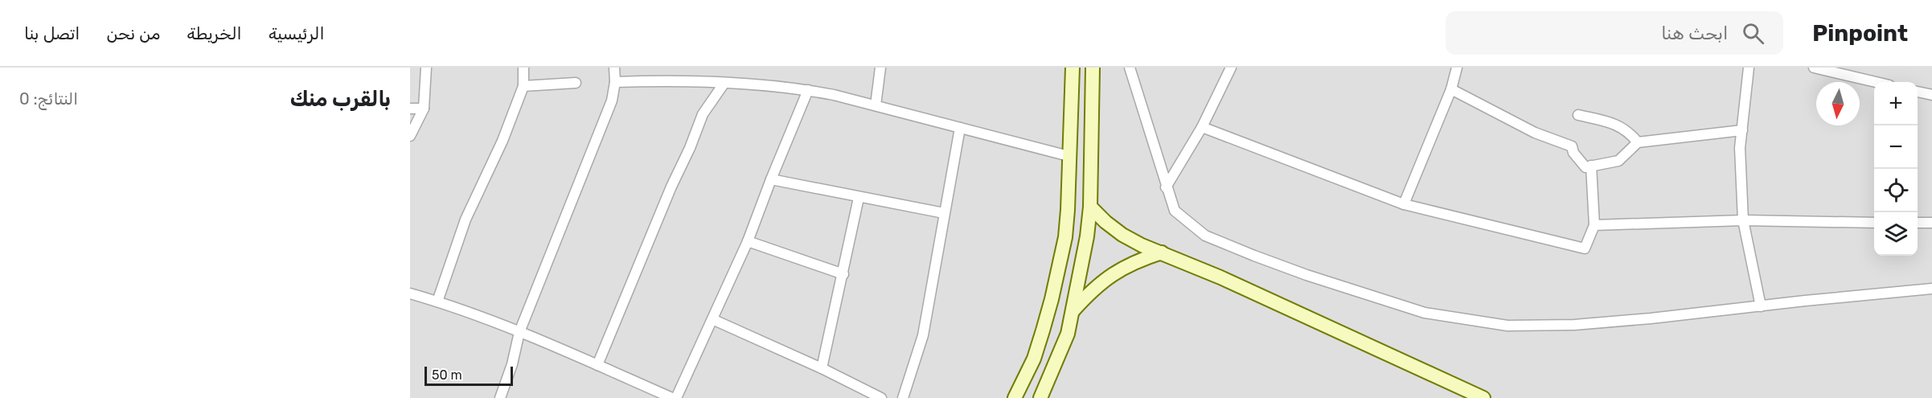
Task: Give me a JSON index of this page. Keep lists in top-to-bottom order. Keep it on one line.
{"scale_bar":"50 m","north":"bottom","page":{"header":"Pinpoint","search":"ابحث هنا","nav":["الرئيسية","الخريطة","من نحن","اتصل بنا"],"heading":["بالقرب منك","النتائج: 0"],"map_buttons":["+","−"],"scale":"50 m"}}
